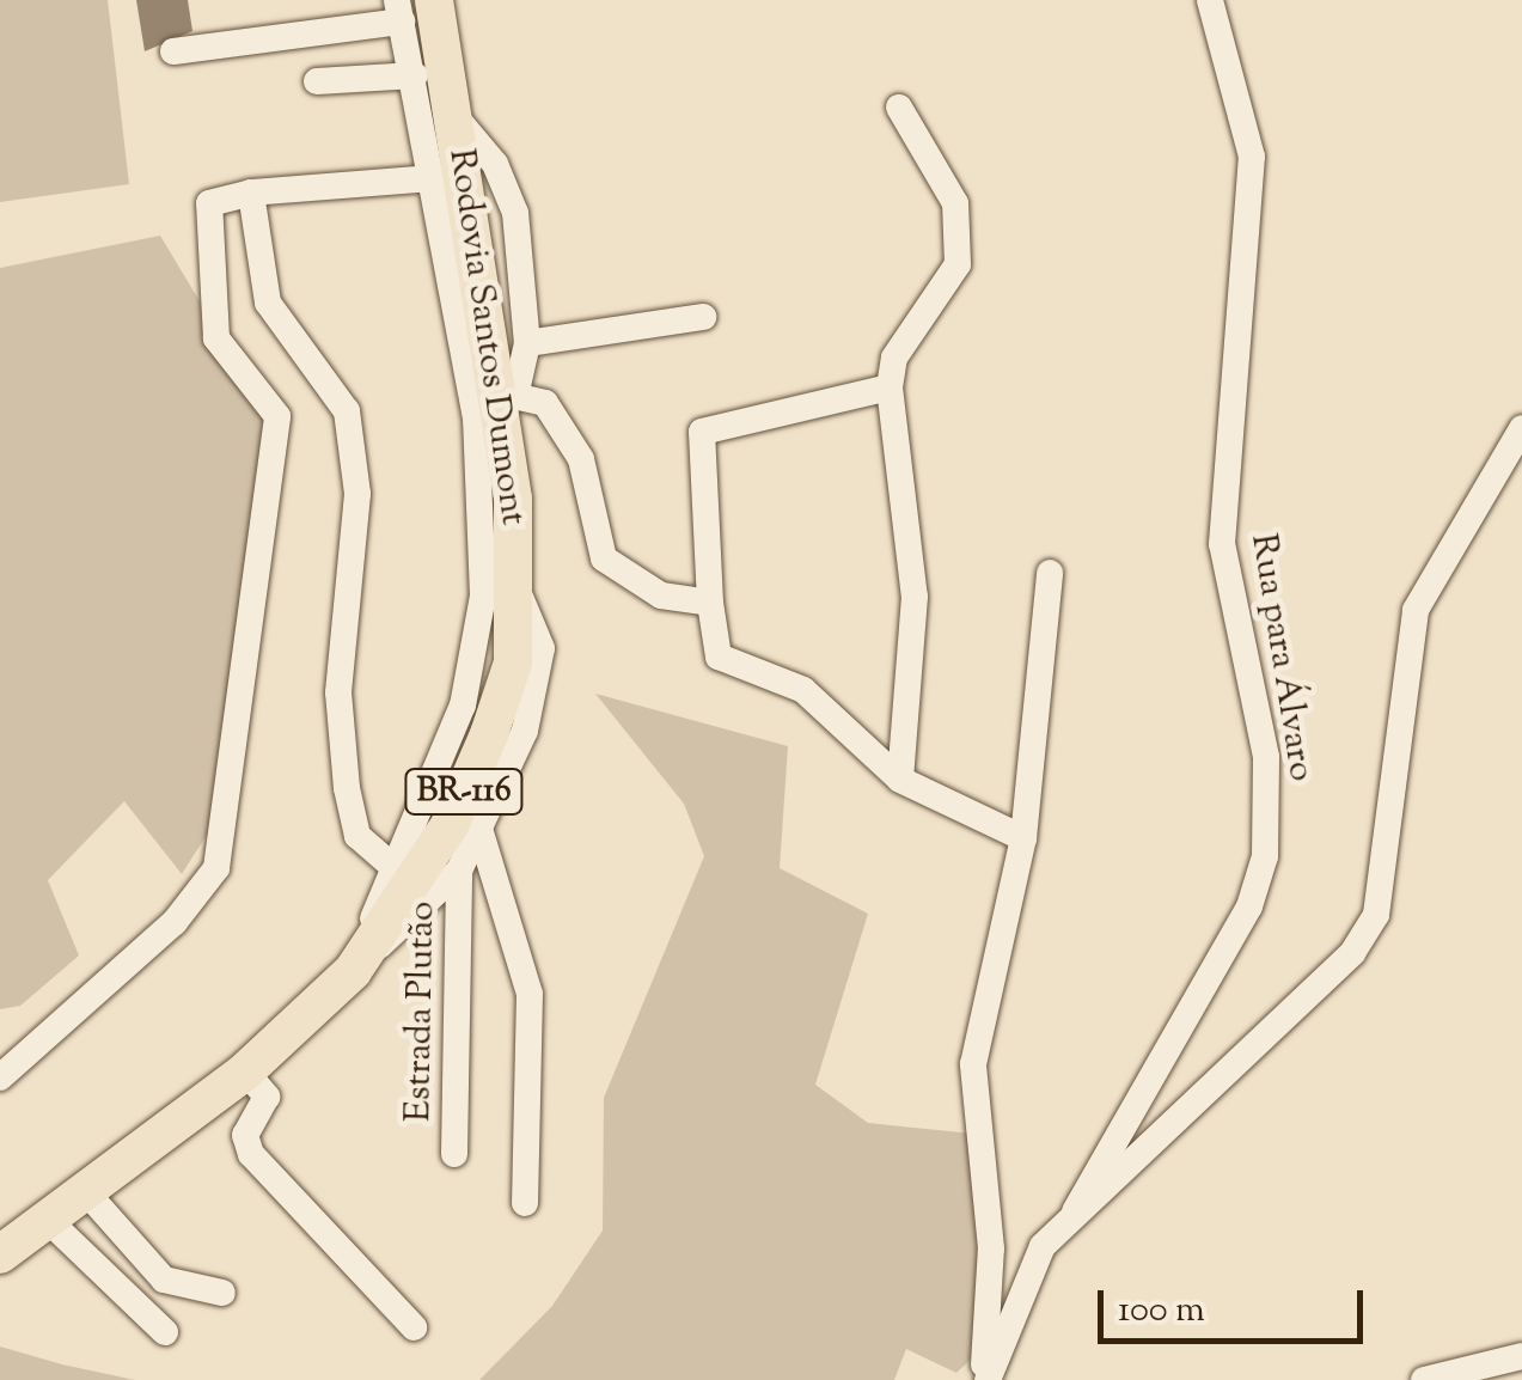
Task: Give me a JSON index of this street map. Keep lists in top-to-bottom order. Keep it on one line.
{"streets":{"highway":["Rodovia Santos Dumont","BR-116"],"street":["Rua para Álvaro","Estrada Plutão"]},"scale_bar":"100 m"}
